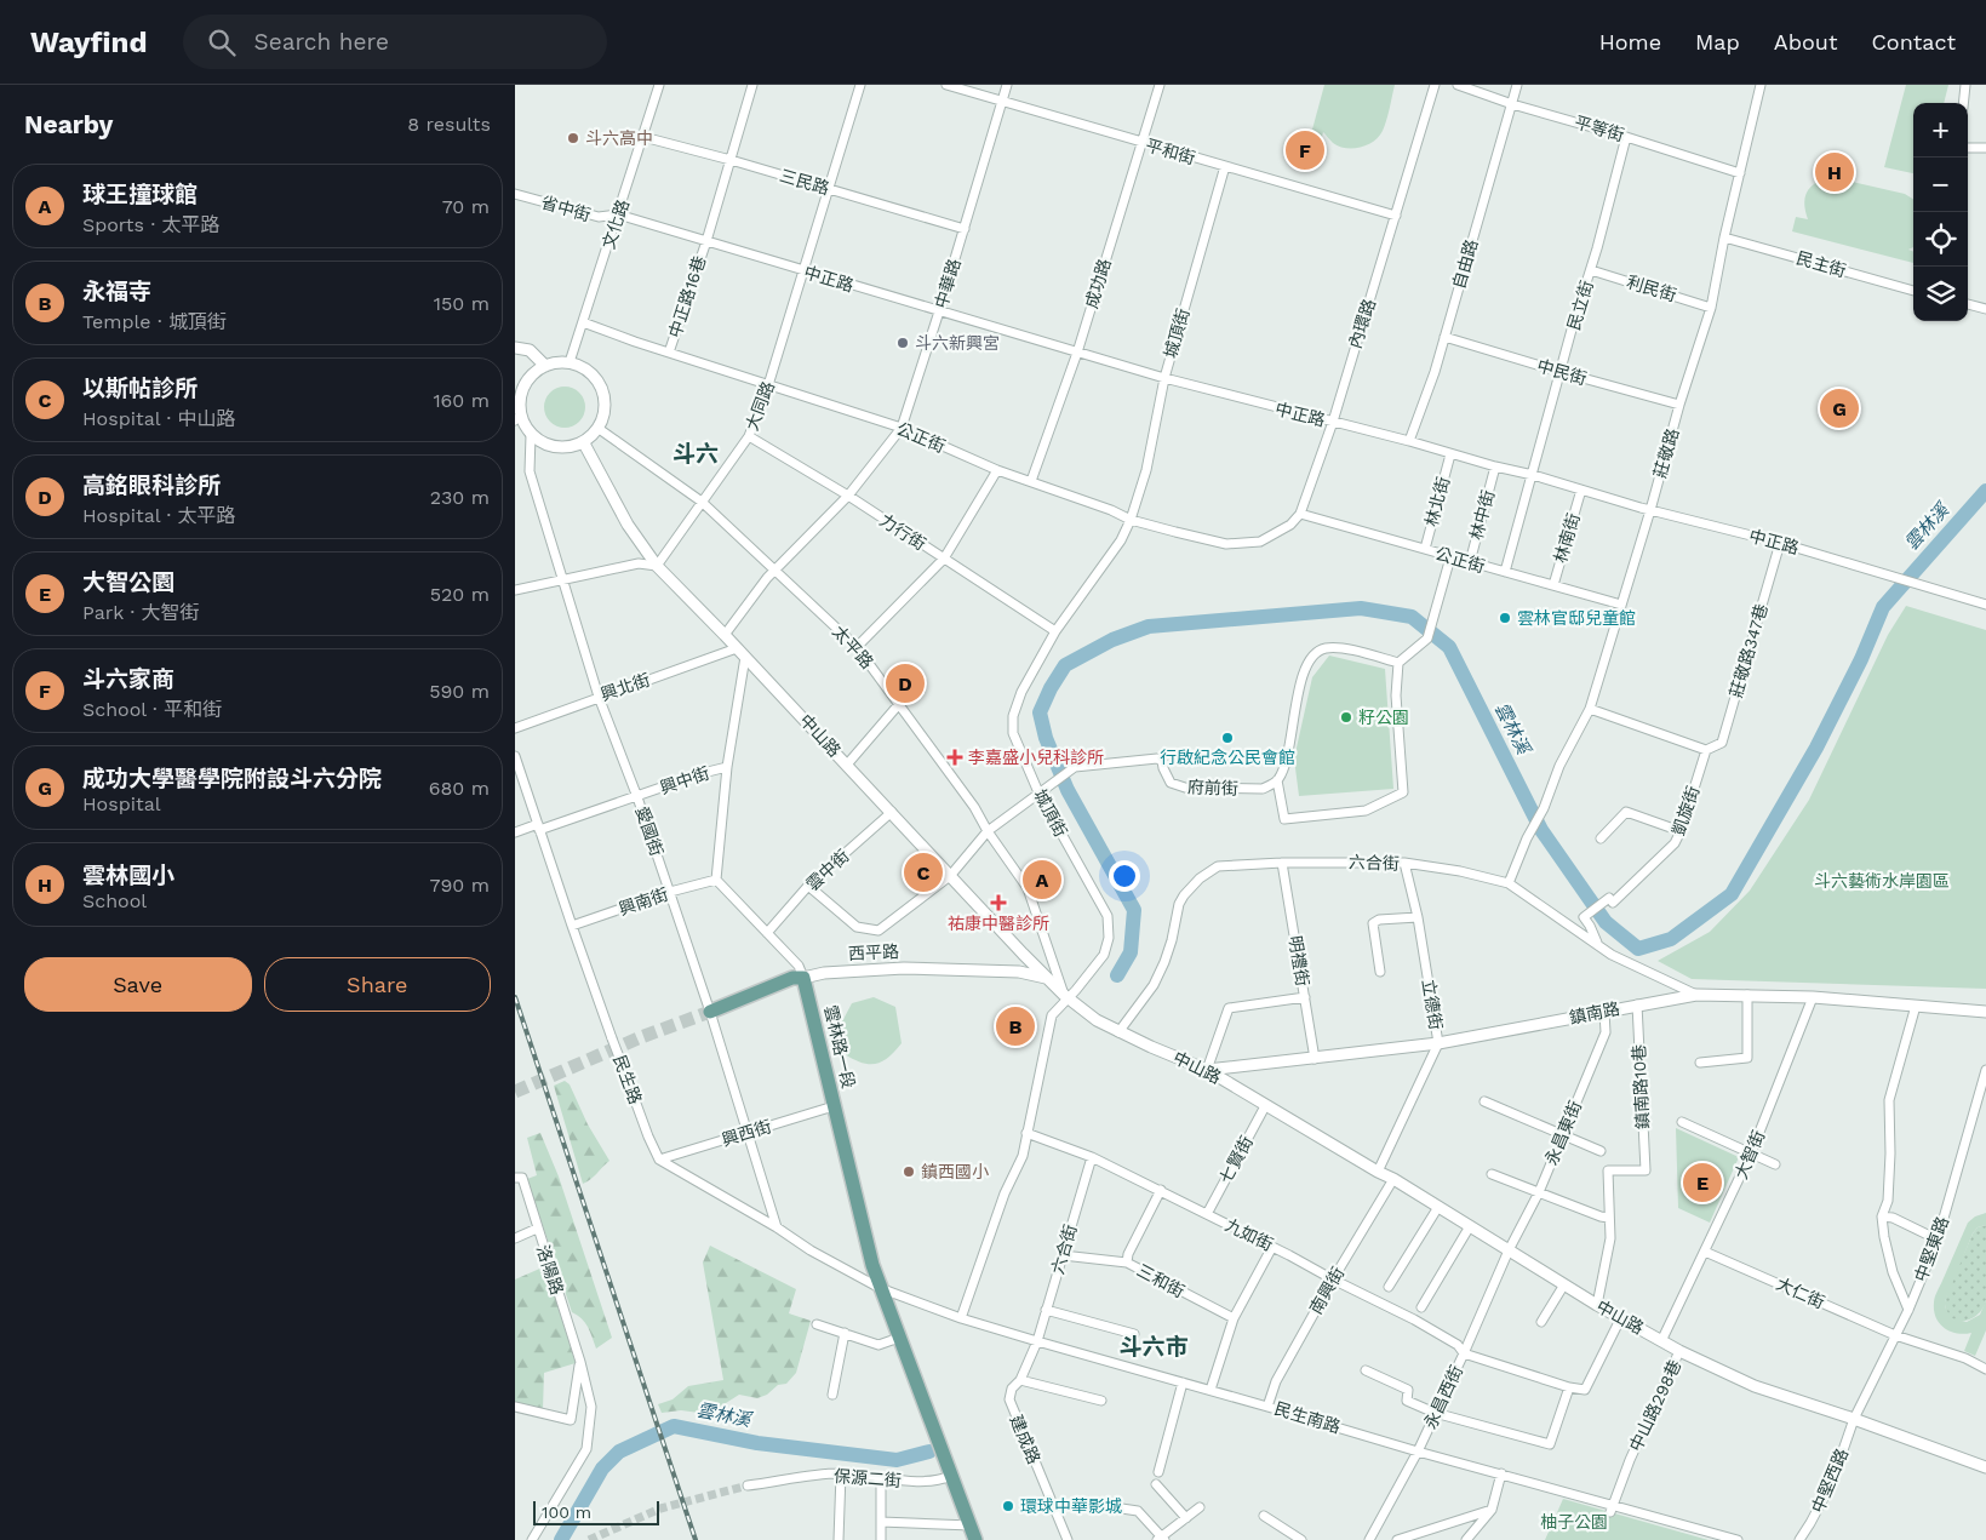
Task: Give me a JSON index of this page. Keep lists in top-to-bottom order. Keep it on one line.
{"streets":{"main road":["西平路","雲林路一段"],"street":["平等街","平和街","三民路","省中街","文化路","自由路","民主街","中正路","中華路","成功路","利民街","中正路16巷","民立街","內環路","城頂街","中民街","大同路","公正街","莊敬路","林北街","林中街","力行街","林南街","太平路","莊敬路347巷","興北街","中山路","興中街","府前街","凱旋街","愛國街","六合街","雲中街","興南街","明禮街","立德街","鎮南路","民生路","鎮南路10巷","興西街","永昌東街","大智街","七賢街","九如街","中堅東路","洛陽路","三和街","南興街","大仁街","永昌西街","中山路298巷","民生南路","建成路","保源二街","中堅西路"]},"crossings":[["平等街","自由路"],["平等街","民立街"],["平等街","莊敬路"],["平和街","中華路"],["平和街","成功路"],["平和街","內環路"],["平和街","城頂街"],["三民路","文化路"],["三民路","中華路"],["三民路","中正路16巷"],["三民路","大同路"],["省中街","文化路"],["省中街","中正路"],["文化路","中正路"],["文化路","公正街"],["文化路","太平路"],["文化路","中山路"],["文化路","愛國街"],["自由路","中正路"],["自由路","中民街"],["民主街","莊敬路"],["中正路","中華路"],["中正路","成功路"],["中正路","中正路16巷"],["中正路","民立街"],["中正路","內環路"],["中正路","城頂街"],["中正路","大同路"],["中正路","莊敬路"],["中正路","林北街"],["中正路","林中街"],["中正路","林南街"],["中正路","莊敬路347巷"],["中華路","公正街"],["中華路","力行街"],["中華路","太平路"],["中華路","中山路"],["成功路","公正街"],["利民街","民立街"],["利民街","莊敬路"],["中正路16巷","公正街"],["民立街","中民街"],["民立街","公正街"],["內環路","公正街"],["城頂街","公正街"],["城頂街","力行街"],["城頂街","太平路"],["城頂街","中山路"],["城頂街","府前街"],["城頂街","九如街"],["城頂街","民生南路"],["中民街","莊敬路"],["大同路","公正街"],["大同路","力行街"],["大同路","太平路"],["大同路","中山路"],["公正街","莊敬路"],["公正街","林北街"],["公正街","林中街"],["公正街","林南街"],["莊敬路","六合街"],["太平路","中山路"],["太平路","府前街"],["太平路","愛國街"],["莊敬路347巷","凱旋街"],["興北街","中山路"],["興北街","愛國街"],["中山路","府前街"],["中山路","愛國街"],["中山路","六合街"],["中山路","雲中街"],["中山路","西平路"],["中山路","立德街"],["中山路","鎮南路"],["中山路","永昌東街"],["中山路","大智街"],["中山路","七賢街"],["中山路","中堅東路"],["中山路","南興街"],["中山路","永昌西街"],["中山路","中山路298巷"],["中山路","中堅西路"],["興中街","愛國街"],["興中街","民生路"],["府前街","雲中街"],["凱旋街","六合街"],["愛國街","興南街"],["愛國街","西平路"],["愛國街","興西街"],["六合街","明禮街"],["六合街","立德街"],["六合街","鎮南路"],["六合街","九如街"],["六合街","民生南路"],["六合街","建成路"],["雲中街","雲林路一段"],["興南街","雲林路一段"],["興南街","民生路"],["西平路","雲林路一段"],["明禮街","鎮南路"],["立德街","鎮南路"],["鎮南路","鎮南路10巷"],["鎮南路","永昌東街"],["鎮南路","大智街"],["雲林路一段","興西街"],["雲林路一段","民生南路"],["雲林路一段","保源二街"],["民生路","興西街"],["永昌東街","永昌西街"],["大智街","大仁街"],["七賢街","九如街"],["九如街","三和街"],["九如街","南興街"],["九如街","永昌西街"],["中堅東路","大仁街"],["中堅東路","中堅西路"],["南興街","民生南路"],["永昌西街","民生南路"],["中山路298巷","民生南路"],["民生南路","建成路"]],"districts":["斗六","斗六市"],"water":["雲林溪"],"parks":["斗六藝術水岸園區","柚子公園"],"places":{"other":["斗六高中","斗六新興宮","雲林官邸兒童館","籽公園","行啟紀念公民會館","鎮西國小","環球中華影城"],"health":["李嘉盛小兒科診所","祐康中醫診所"]},"scale_bar":"100 m","page":{"header":"Wayfind","search":"Search here","nav":["Home","Map","About","Contact"],"heading":["Nearby","8 results"],"map_buttons":["+","−"],"pins":["F","H","G","D","C","A","B","E"],"list":[{"mark":"A","name":"球王撞球館","note":"Sports · 太平路","value":"70 m"},{"mark":"B","name":"永福寺","note":"Temple · 城頂街","value":"150 m"},{"mark":"C","name":"以斯帖診所","note":"Hospital · 中山路","value":"160 m"},{"mark":"D","name":"高銘眼科診所","note":"Hospital · 太平路","value":"230 m"},{"mark":"E","name":"大智公園","note":"Park · 大智街","value":"520 m"},{"mark":"F","name":"斗六家商","note":"School · 平和街","value":"590 m"},{"mark":"G","name":"成功大學醫學院附設斗六分院","note":"Hospital","value":"680 m"},{"mark":"H","name":"雲林國小","note":"School","value":"790 m"}],"buttons":["Save","Share"],"scale":"100 m"}}
